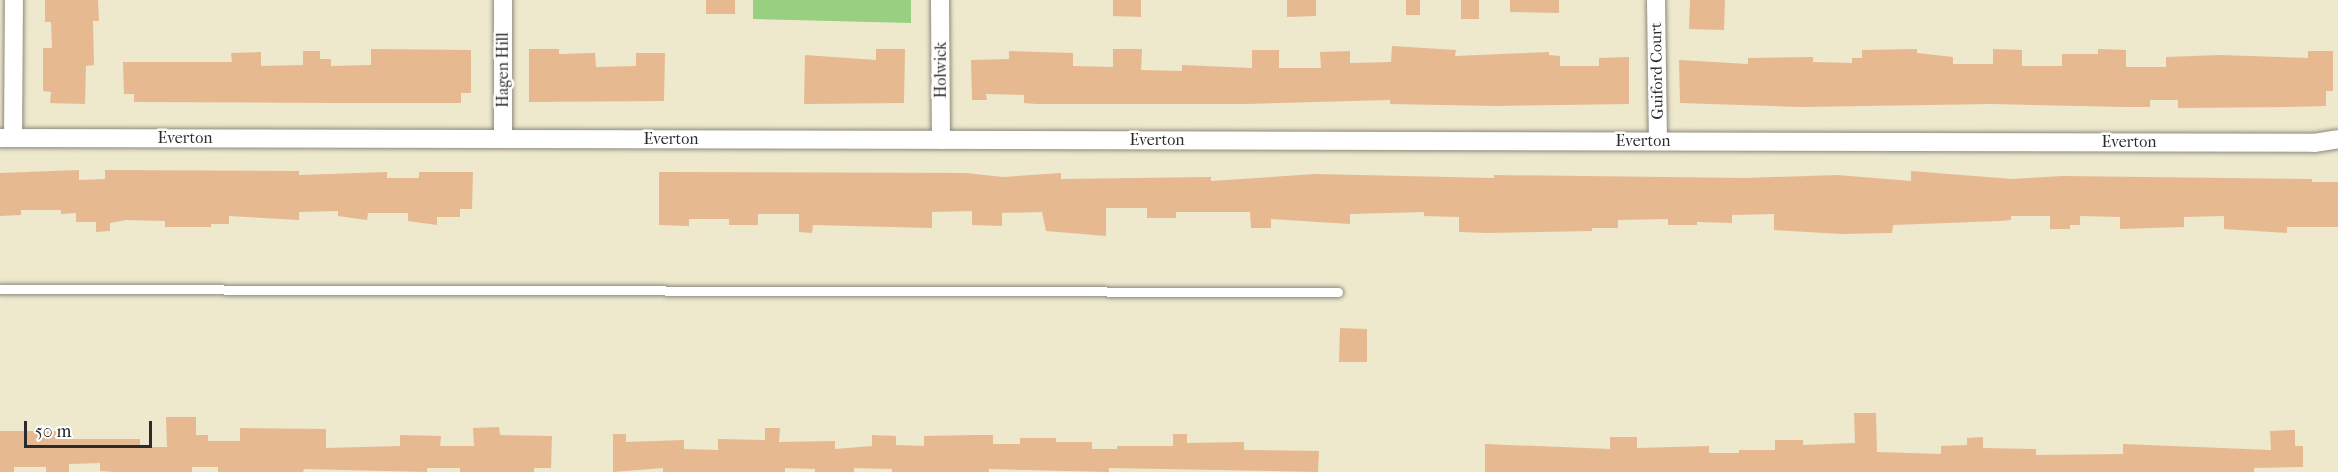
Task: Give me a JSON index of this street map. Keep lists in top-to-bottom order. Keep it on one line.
{"streets":{"street":["Hagen Hill","Holwick","Guiford Court","Everton"]},"crossings":[["Hagen Hill","Everton"],["Holwick","Everton"],["Guiford Court","Everton"]],"scale_bar":"50 m"}
